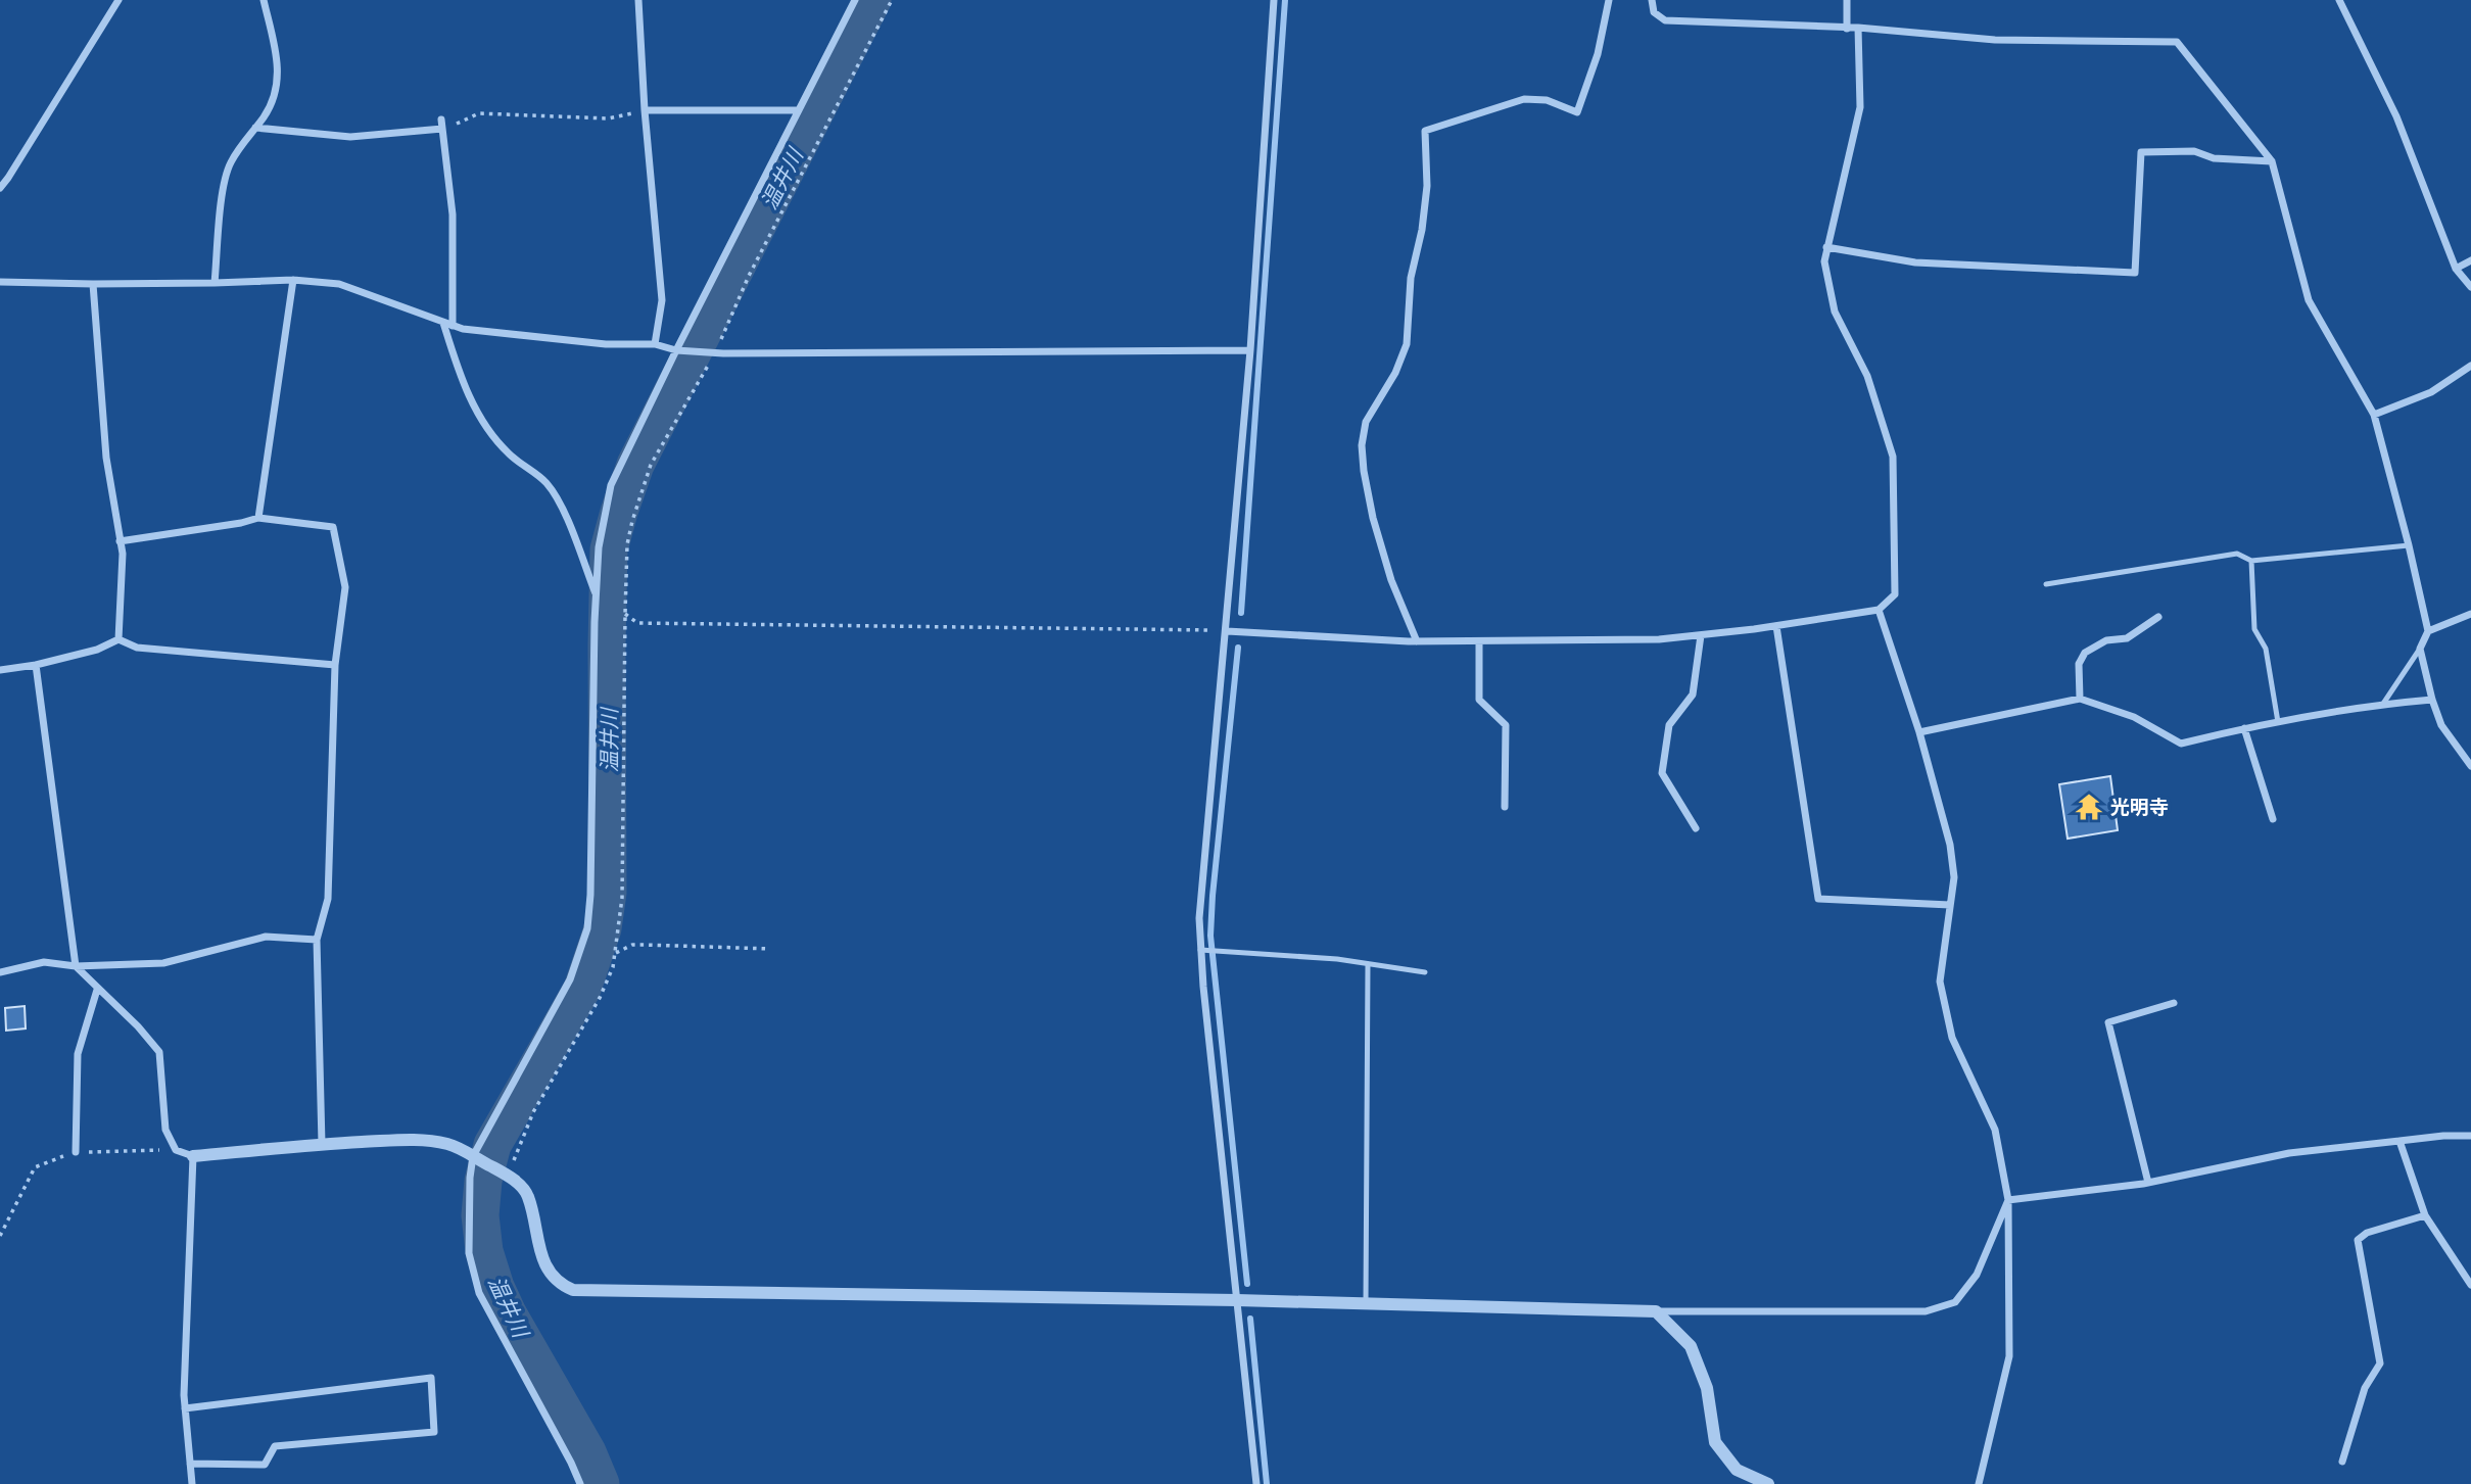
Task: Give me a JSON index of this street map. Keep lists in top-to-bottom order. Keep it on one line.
{"water":["温井川"],"places":{"temple":["光明寺"]}}
